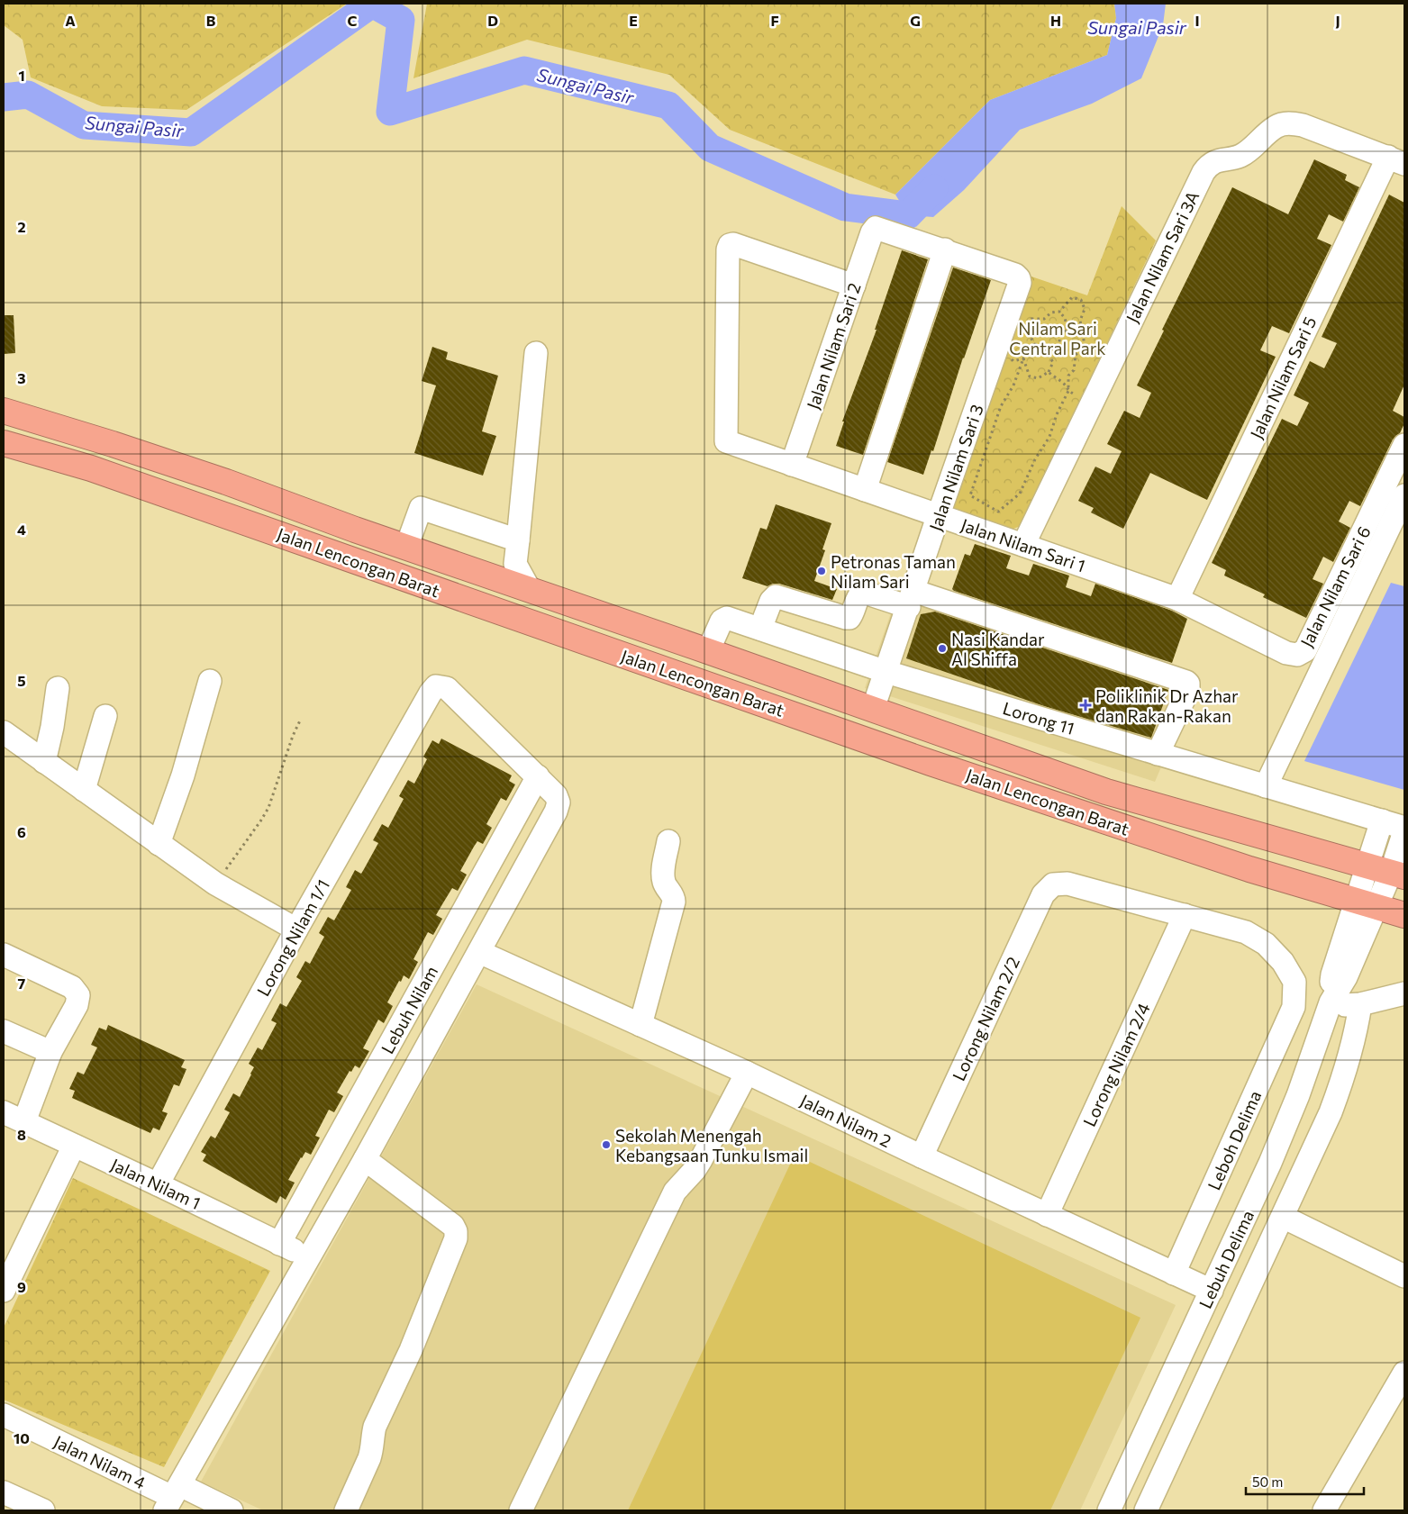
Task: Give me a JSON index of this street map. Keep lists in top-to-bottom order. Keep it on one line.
{"streets":{"highway":["Jalan Lencongan Barat"],"street":["Jalan Nilam Sari 3A","Jalan Nilam Sari 2","Jalan Nilam Sari 5","Jalan Nilam Sari 3","Jalan Nilam Sari 1","Jalan Nilam Sari 6","Lorong 11","Lorong Nilam 1/1","Lebuh Nilam","Lorong Nilam 2/2","Lorong Nilam 2/4","Jalan Nilam 2","Leboh Delima","Jalan Nilam 1","Lebuh Delima","Jalan Nilam 4"]},"crossings":[["Jalan Nilam Sari 3A","Jalan Nilam Sari 5"],["Jalan Nilam Sari 3A","Jalan Nilam Sari 1"],["Jalan Nilam Sari 2","Jalan Nilam Sari 3"],["Jalan Nilam Sari 2","Jalan Nilam Sari 1"],["Jalan Nilam Sari 5","Jalan Nilam Sari 1"],["Jalan Nilam Sari 5","Jalan Nilam Sari 6"],["Jalan Nilam Sari 3","Jalan Nilam Sari 1"],["Jalan Nilam Sari 3","Jalan Lencongan Barat"],["Jalan Nilam Sari 3","Lorong 11"],["Jalan Nilam Sari 1","Jalan Nilam Sari 6"],["Jalan Lencongan Barat","Lorong 11"],["Jalan Lencongan Barat","Lebuh Delima"],["Lorong Nilam 1/1","Lebuh Nilam"],["Lorong Nilam 1/1","Jalan Nilam 1"],["Lebuh Nilam","Jalan Nilam 1"],["Lorong Nilam 2/2","Lorong Nilam 2/4"],["Lorong Nilam 2/2","Jalan Nilam 2"],["Lorong Nilam 2/2","Leboh Delima"],["Lorong Nilam 2/4","Jalan Nilam 2"],["Lorong Nilam 2/4","Leboh Delima"],["Jalan Nilam 2","Leboh Delima"],["Jalan Nilam 2","Lebuh Delima"]],"water":["Sungai Pasir"],"parks":["Nilam Sari Central Park"],"places":{"other":["Petronas Taman Nilam Sari","Nasi Kandar Al Shiffa","Sekolah Menengah Kebangsaan Tunku Ismail"],"health":["Poliklinik Dr Azhar dan Rakan-Rakan"]},"scale_bar":"50 m","grid":{"columns":["A","B","C","D","E","F","G","H","I","J"],"rows":["1","2","3","4","5","6","7","8","9","10"]}}
